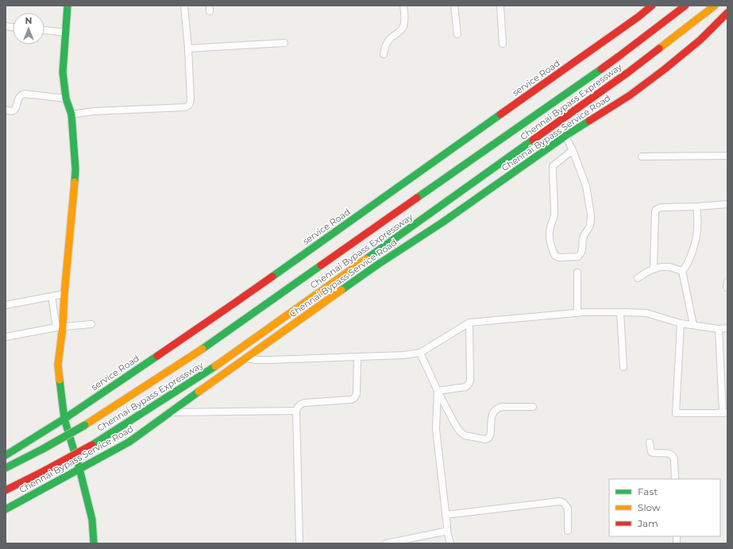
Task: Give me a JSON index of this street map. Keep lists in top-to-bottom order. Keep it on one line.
{"streets":{"main road":["service Road","Chennai Bypass Expressway","Chennai Bypass Service Road"]},"legend":["Fast","Slow","Jam"],"north":"top"}
